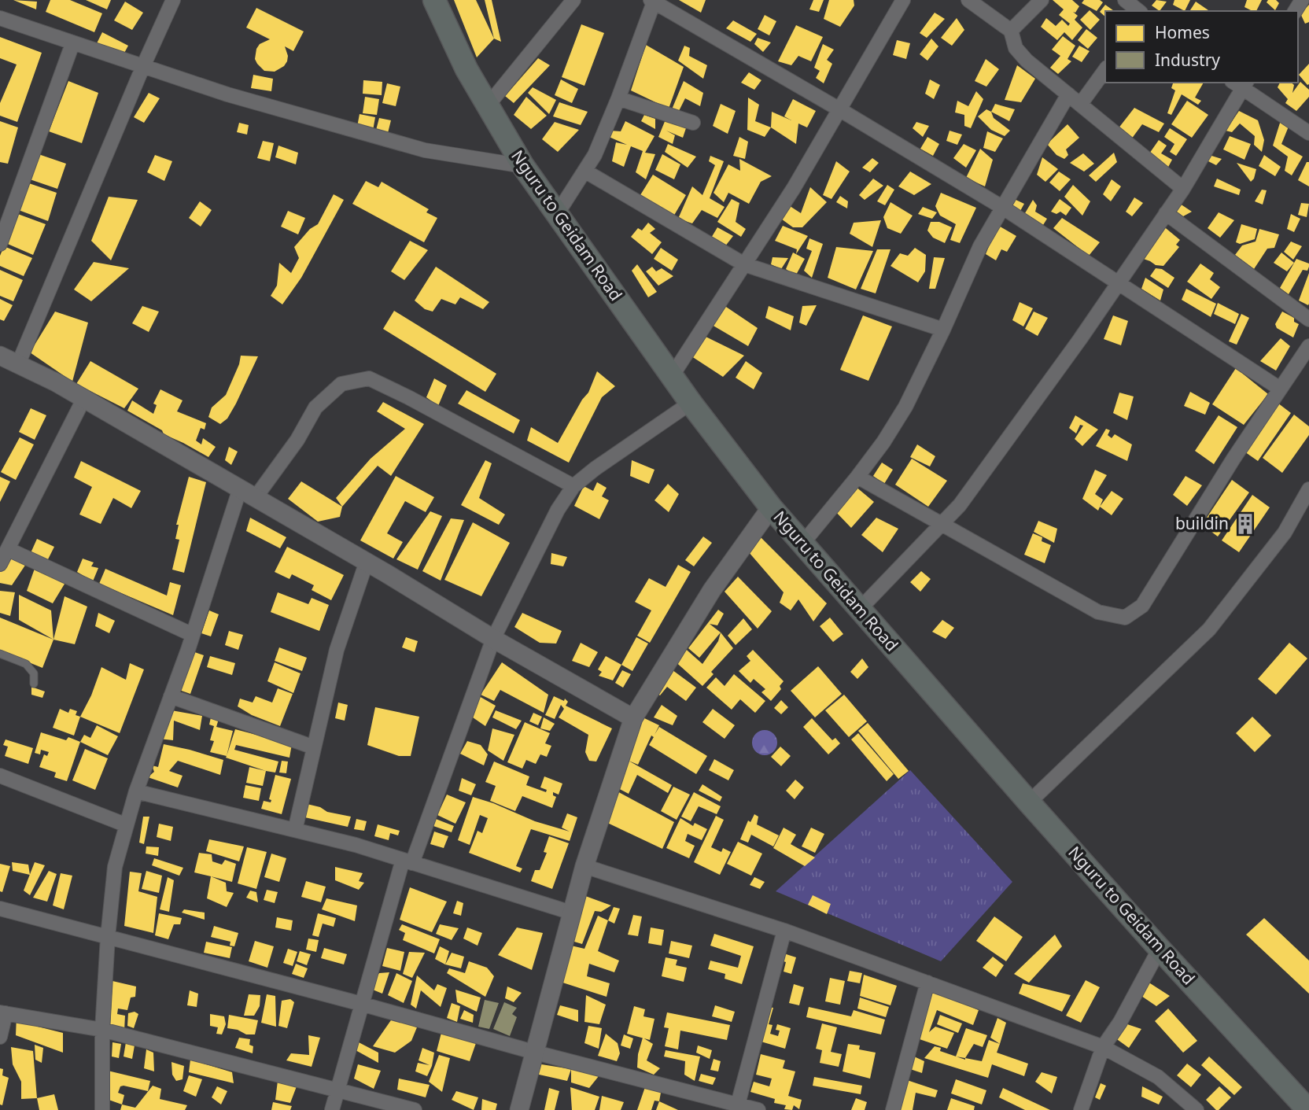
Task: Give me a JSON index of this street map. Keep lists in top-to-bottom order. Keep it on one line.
{"streets":{"main road":["Nguru to Geidam Road"]},"places":{"building":["buildin"]},"legend":["Homes","Industry"]}
